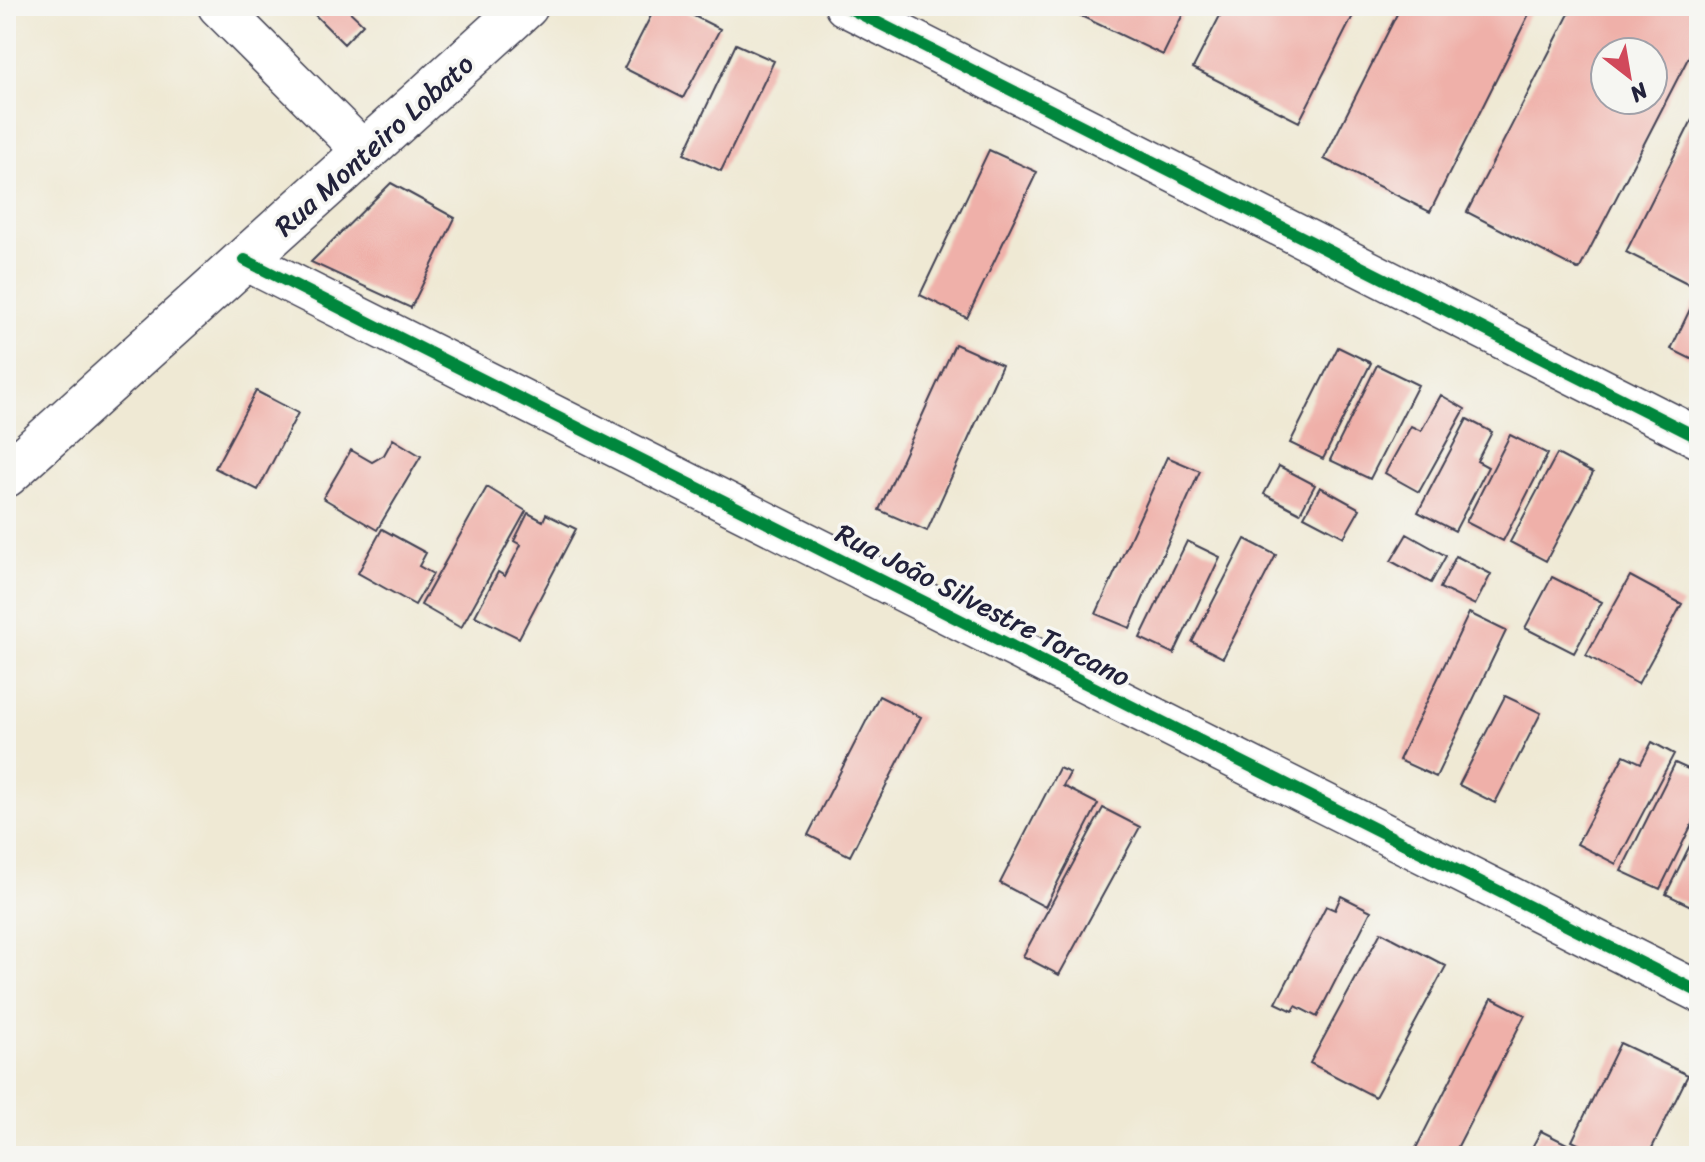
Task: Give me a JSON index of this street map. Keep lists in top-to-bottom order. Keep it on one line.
{"streets":{"street":["Rua Monteiro Lobato","Rua João Silvestre Torcano"]},"crossings":[["Rua Monteiro Lobato","Rua João Silvestre Torcano"]],"north":"bottom right"}
